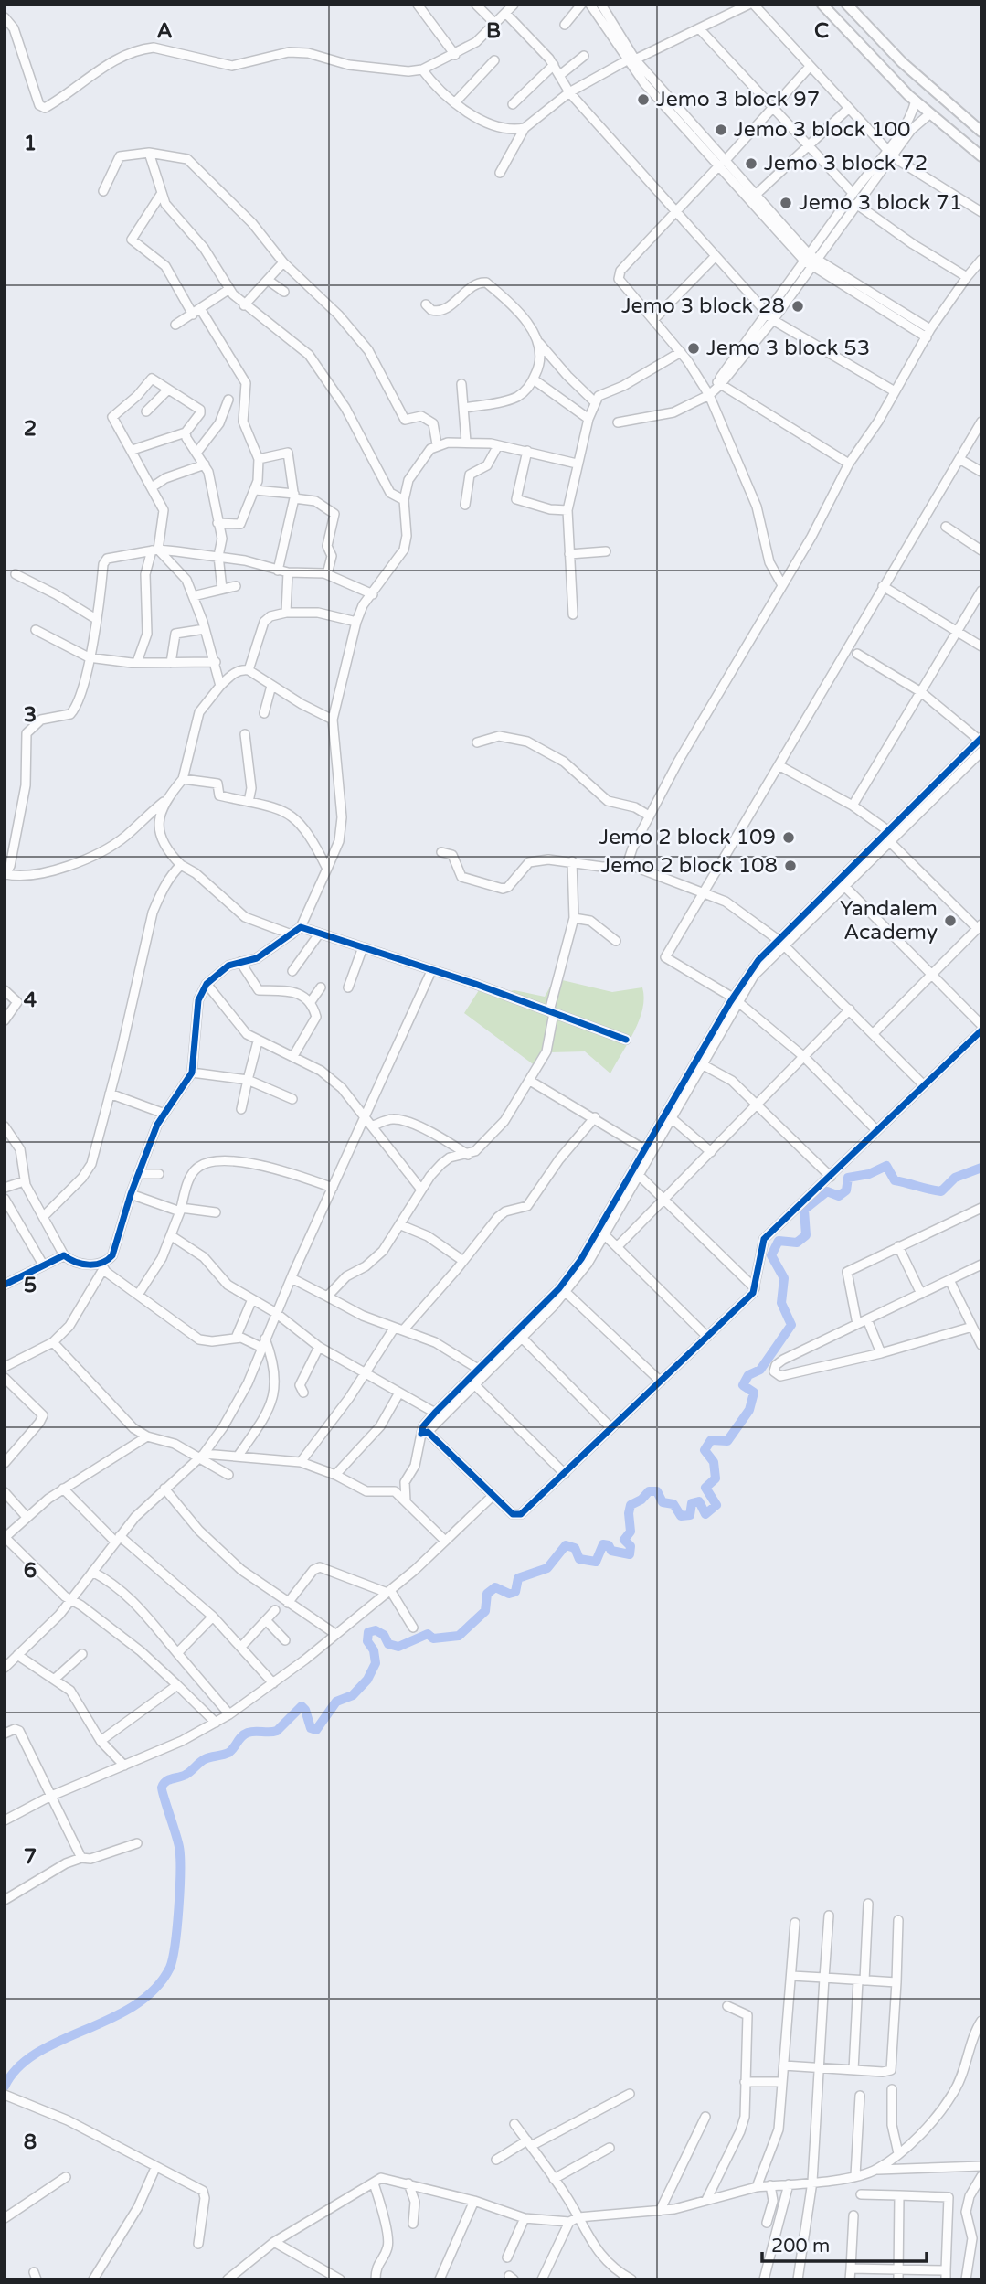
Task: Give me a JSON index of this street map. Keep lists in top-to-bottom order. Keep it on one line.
{"places":["Jemo 3 block 97","Jemo 3 block 100","Jemo 3 block 72","Jemo 3 block 71","Jemo 3 block 28","Jemo 3 block 53","Jemo 2 block 109","Jemo 2 block 108","Yandalem Academy"],"scale_bar":"200 m","grid":{"columns":["A","B","C"],"rows":["1","2","3","4","5","6","7","8"]}}
